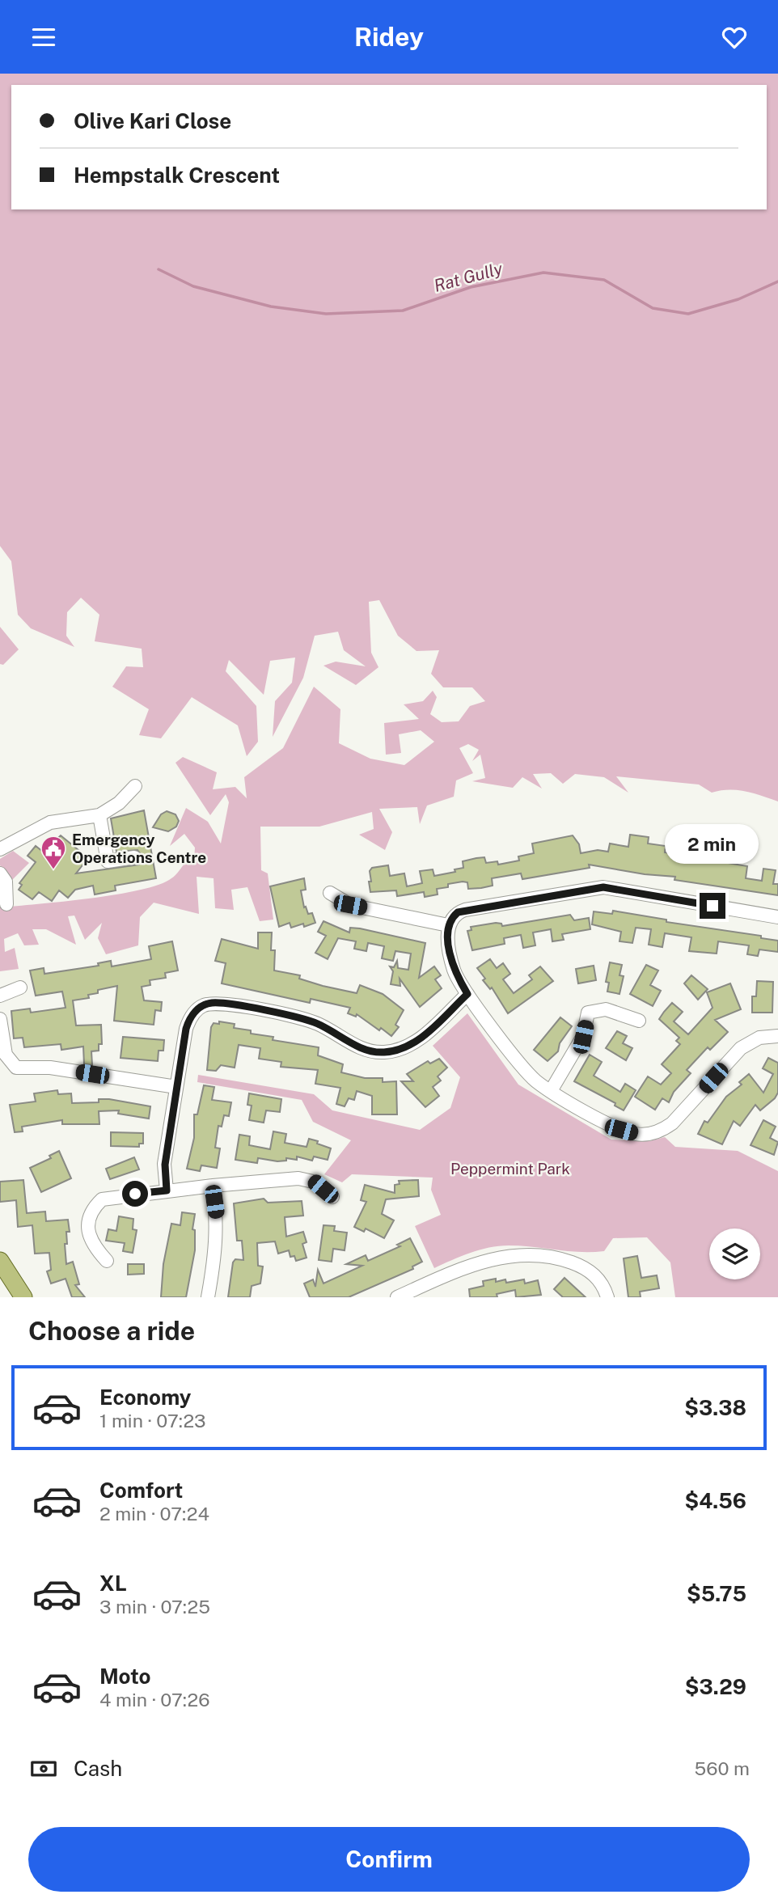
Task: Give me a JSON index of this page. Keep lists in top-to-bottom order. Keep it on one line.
{"water":["Rat Gully"],"parks":["Peppermint Park"],"places":{"public building":["Emergency Operations Centre"]},"page":{"header":"Ridey","banner":["Olive Kari Close","Hempstalk Crescent"],"bubble":"2 min","heading":"Choose a ride","list":[{"name":"Economy","note":"1 min · 07:23","value":"$3.38"},{"name":"Comfort","note":"2 min · 07:24","value":"$4.56"},{"name":"XL","note":"3 min · 07:25","value":"$5.75"},{"name":"Moto","note":"4 min · 07:26","value":"$3.29"}],"pay":["Cash","560 m"],"buttons":"Confirm"}}
